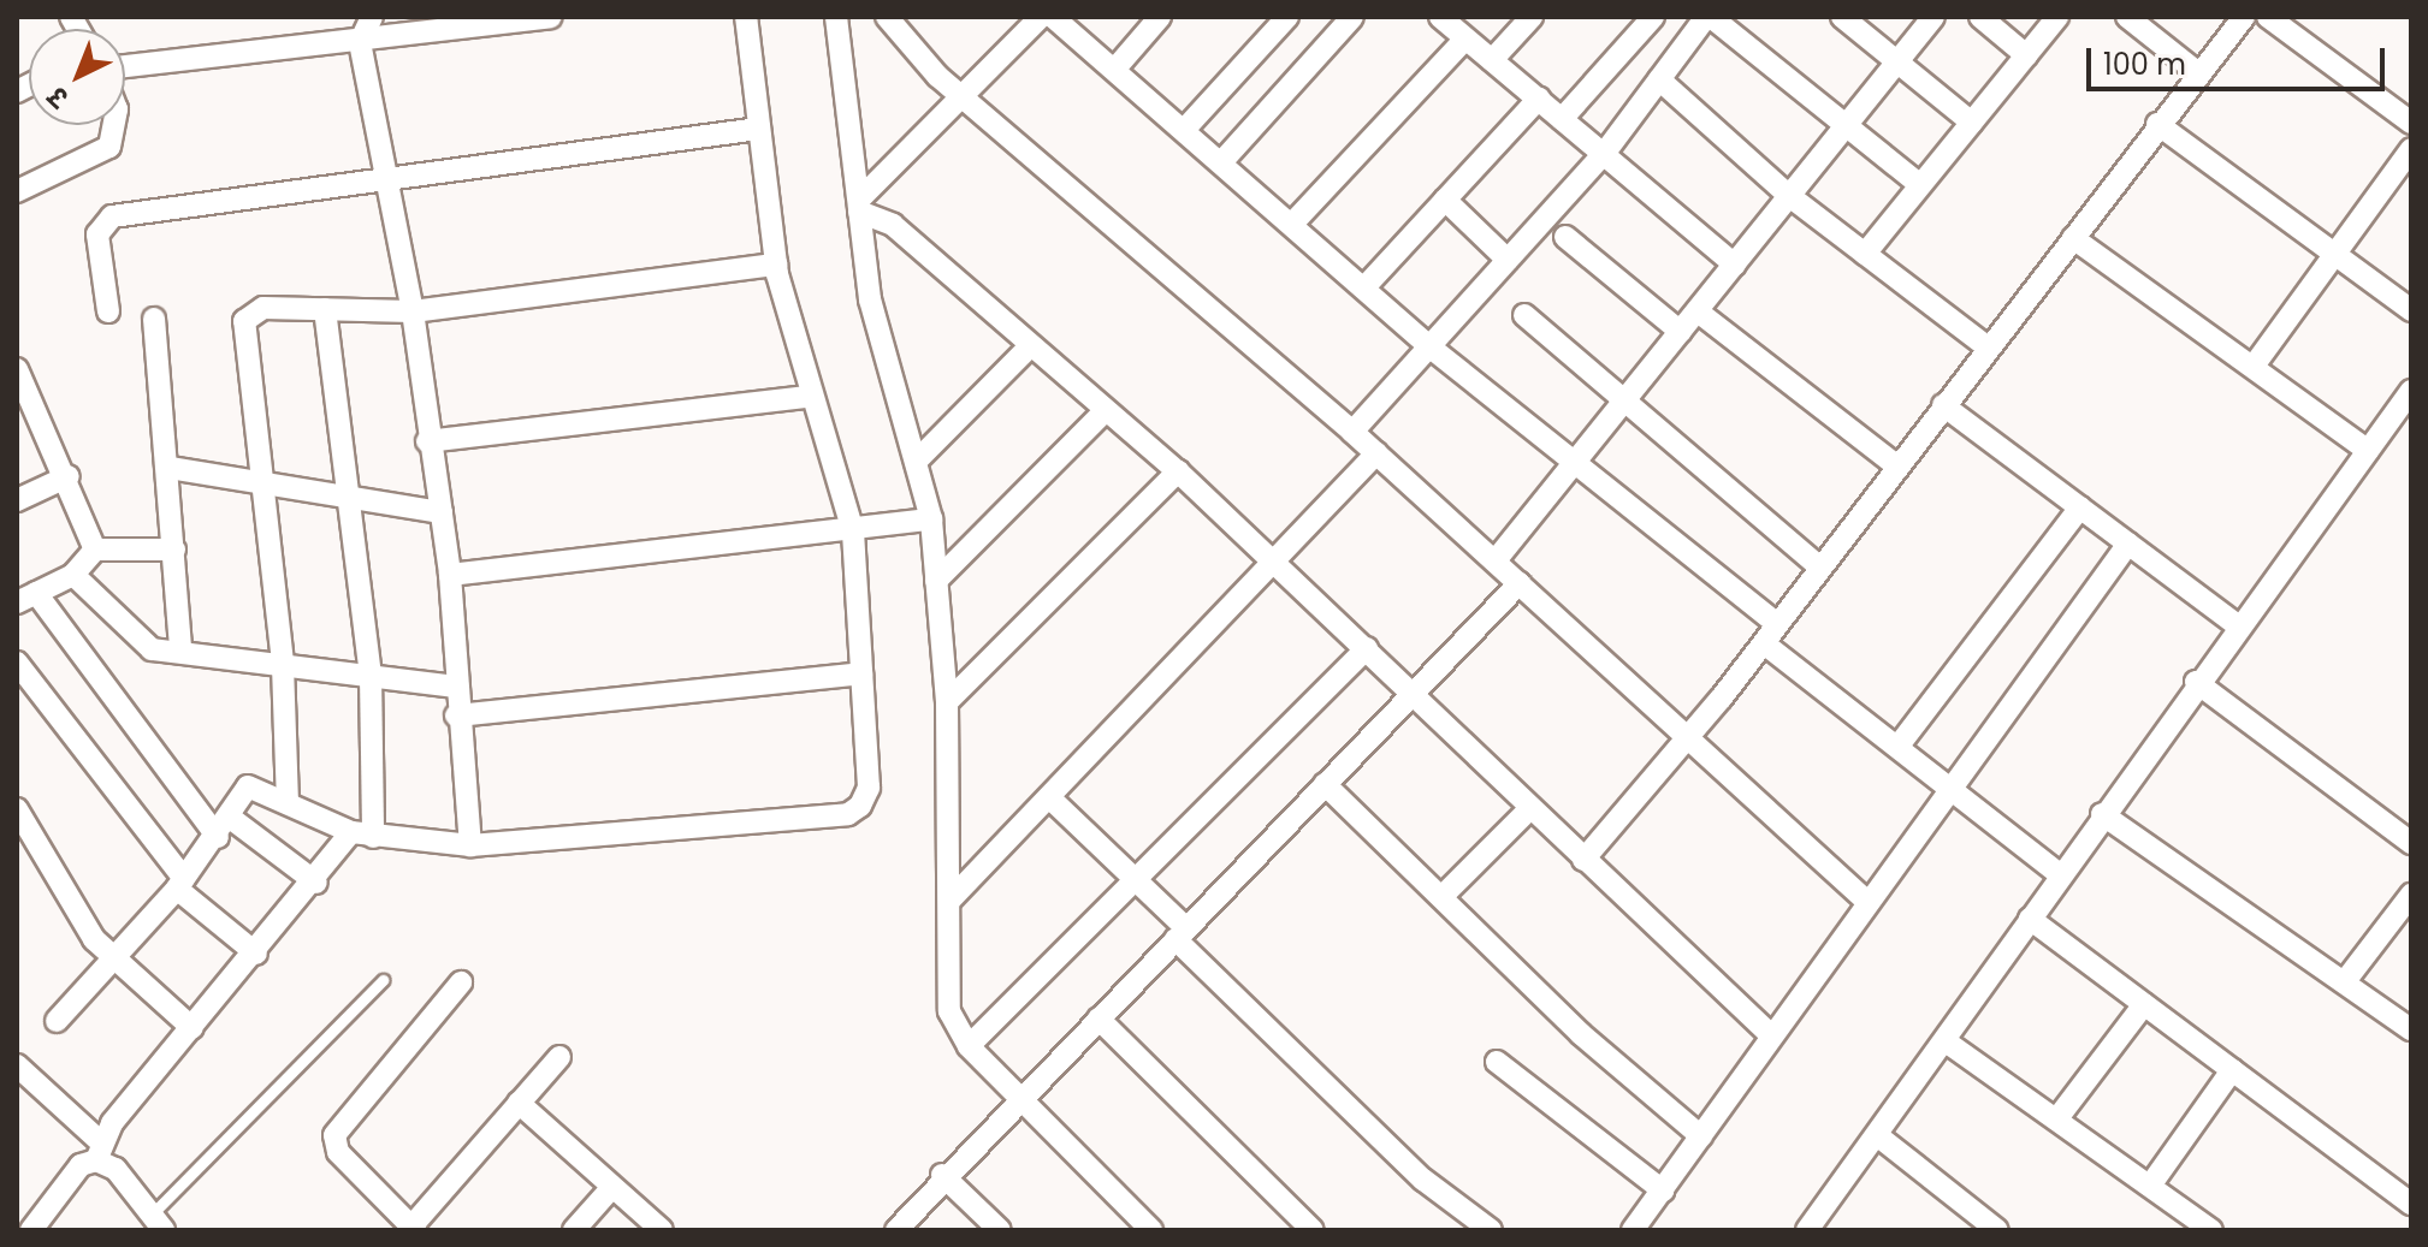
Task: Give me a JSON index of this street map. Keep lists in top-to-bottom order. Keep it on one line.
{"scale_bar":"100 m","north":"bottom left"}
